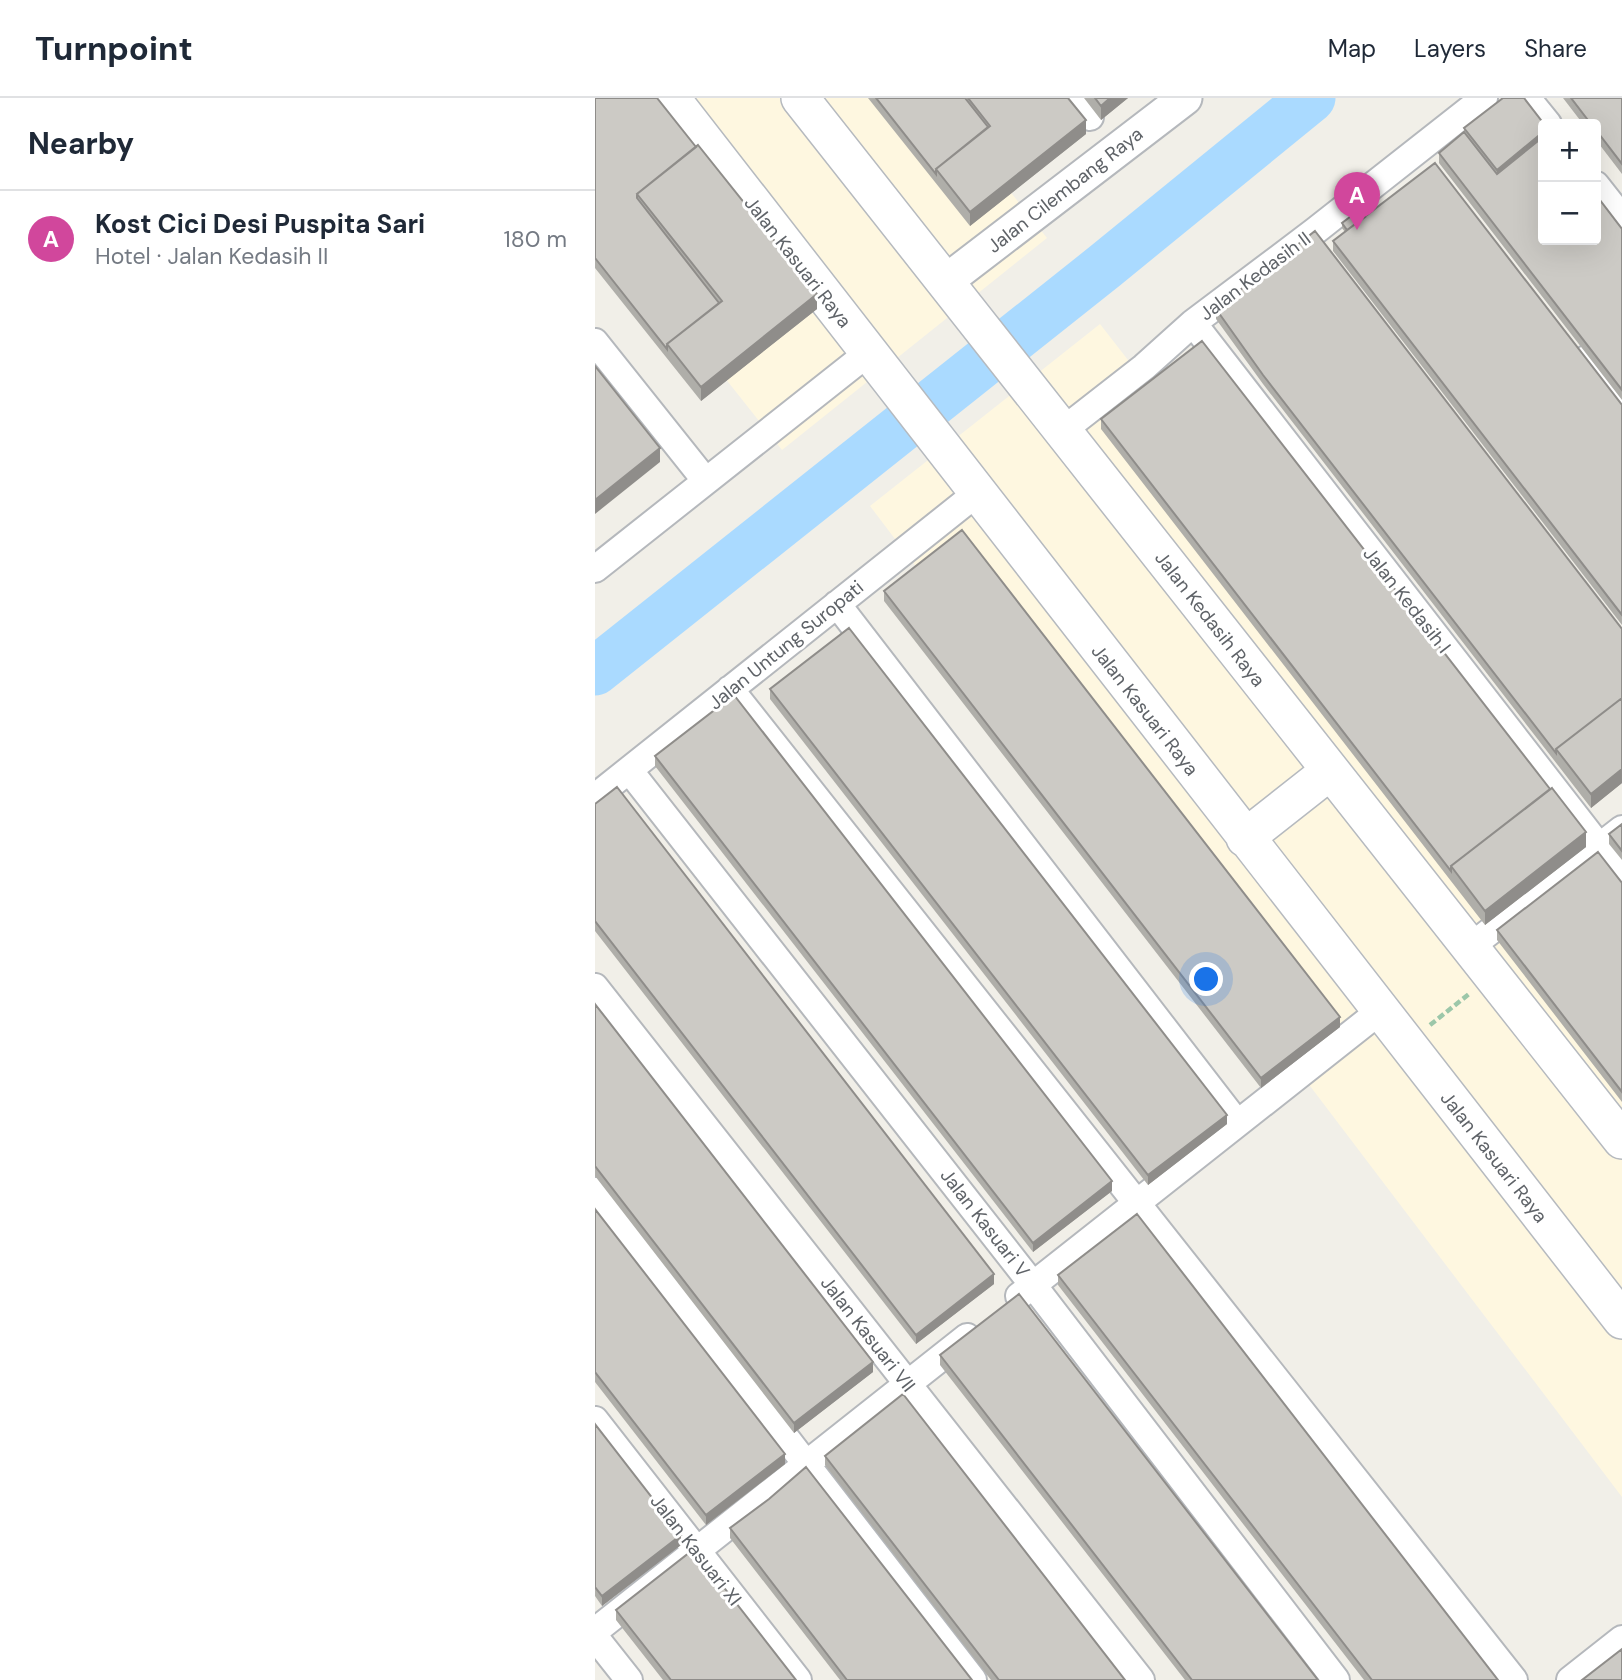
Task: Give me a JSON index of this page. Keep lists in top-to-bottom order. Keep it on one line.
{"streets":{"main road":["Jalan Kasuari Raya","Jalan Kedasih Raya"],"street":["Jalan Cilembang Raya","Jalan Kedasih II","Jalan Kedasih I","Jalan Untung Suropati","Jalan Kasuari V","Jalan Kasuari VII","Jalan Kasuari XI"]},"crossings":[["Jalan Cilembang Raya","Jalan Kedasih Raya"],["Jalan Kasuari Raya","Jalan Untung Suropati"],["Jalan Kedasih II","Jalan Kedasih I"],["Jalan Kedasih II","Jalan Kedasih Raya"],["Jalan Untung Suropati","Jalan Kasuari V"]],"page":{"header":"Turnpoint","nav":["Map","Layers","Share"],"heading":"Nearby","map_buttons":["+","−"],"pins":"A","list":[{"mark":"A","name":"Kost Cici Desi Puspita Sari","note":"Hotel · Jalan Kedasih II","value":"180 m"}]}}
